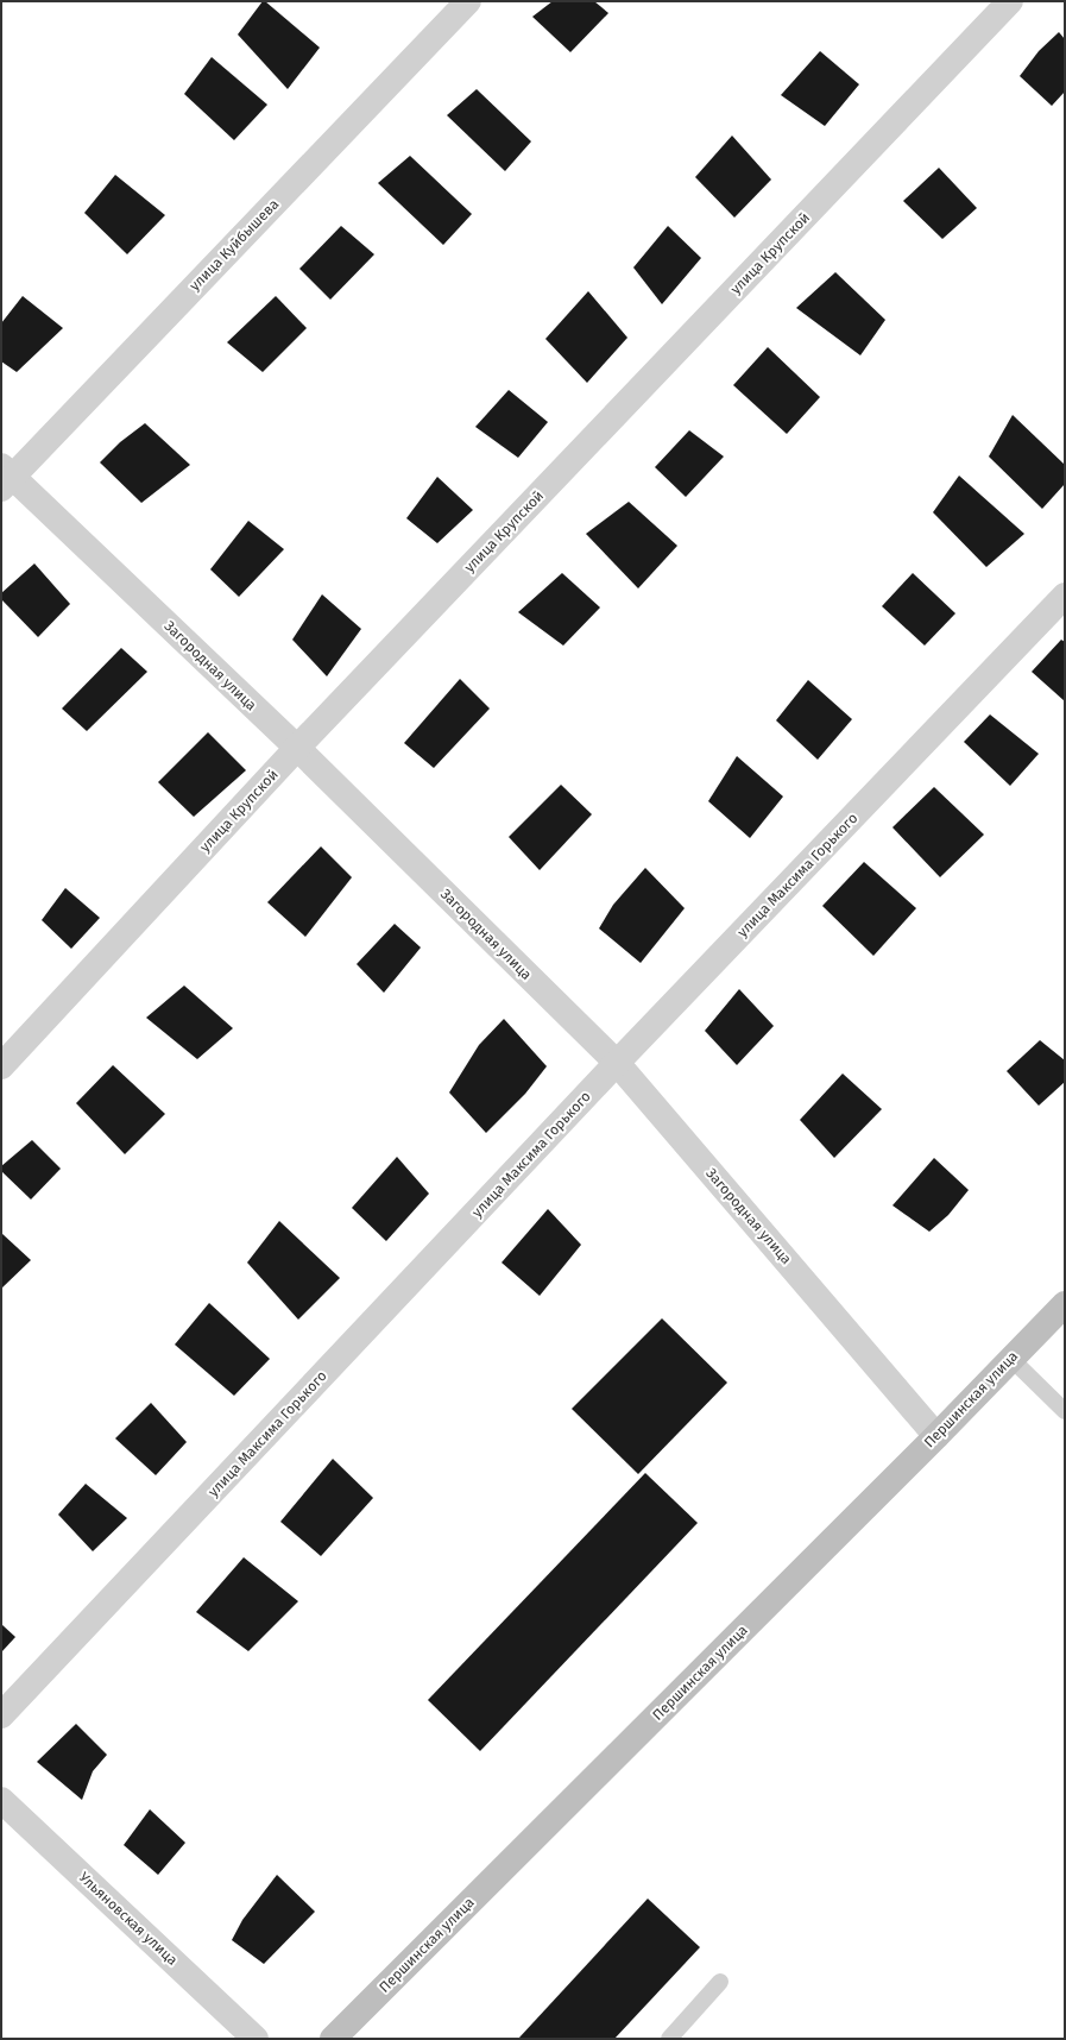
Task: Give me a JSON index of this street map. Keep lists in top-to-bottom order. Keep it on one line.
{"streets":{"street":["улица Куйбышева","улица Крупской","Загородная улица","улица Максима Горького","Першинская улица","Ульяновская улица"]},"crossings":[["улица Куйбышева","Загородная улица"],["улица Крупской","Загородная улица"],["Загородная улица","улица Максима Горького"],["Загородная улица","Першинская улица"]]}
